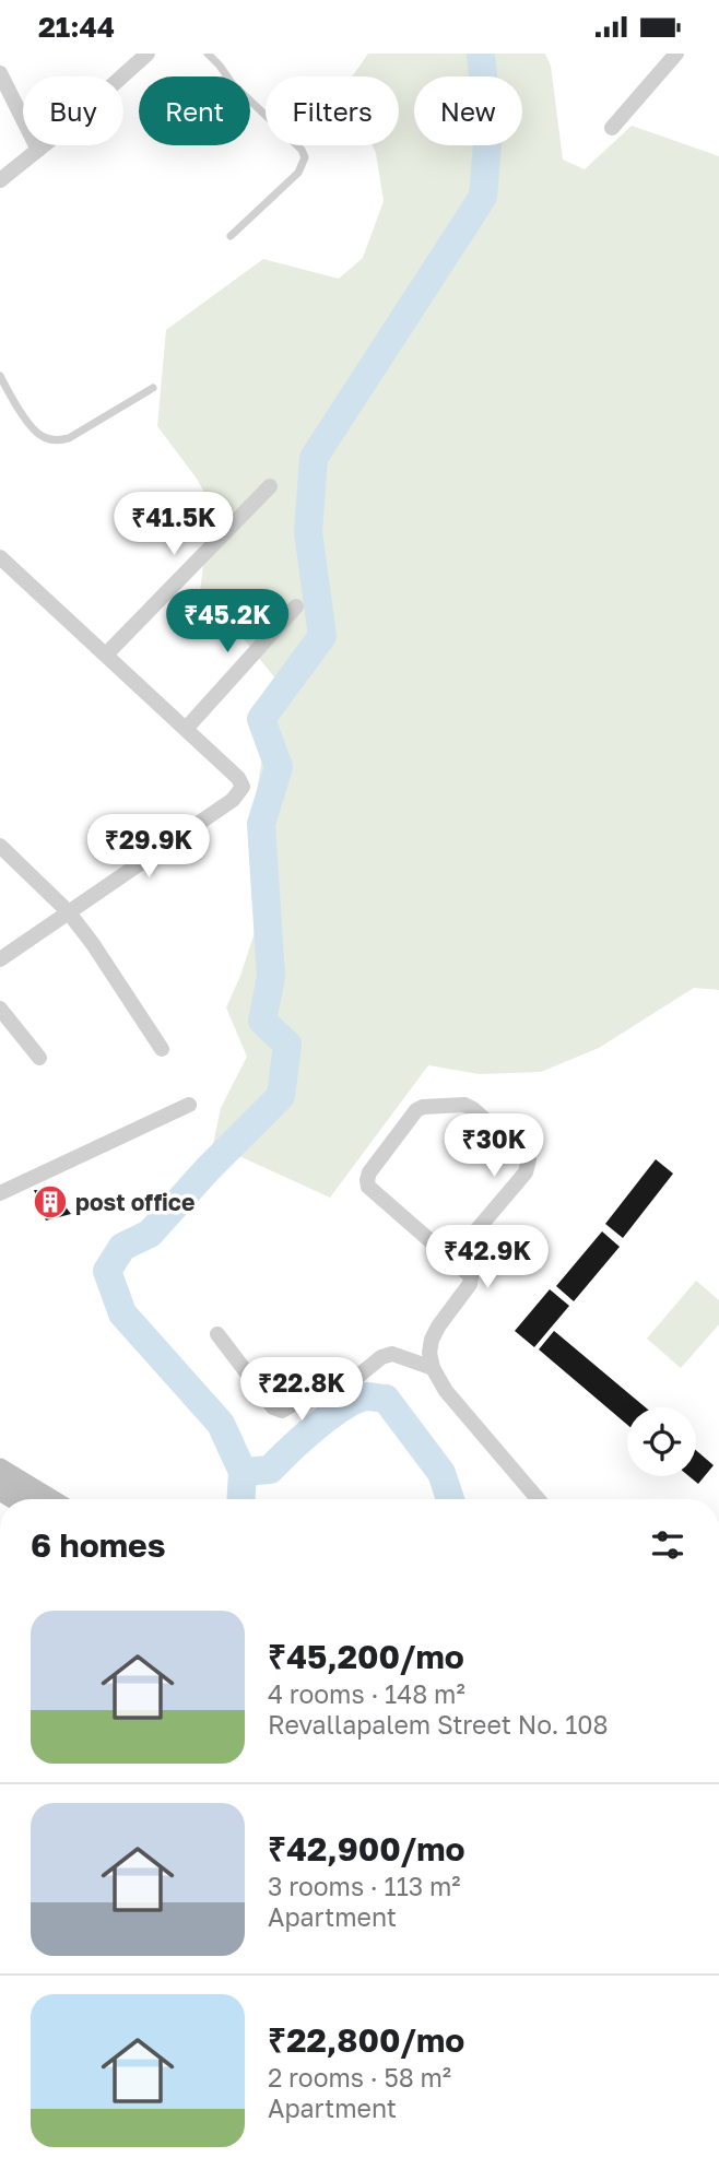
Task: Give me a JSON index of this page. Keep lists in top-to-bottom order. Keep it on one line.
{"places":{"building":["post office"]},"page":{"status":"21:44","chip":["Buy","Rent","Filters","New"],"price":["₹41.5K","₹45.2K","₹29.9K","₹30K","₹42.9K","₹22.8K"],"heading":"6 homes","list":[{"name":"₹45,200/mo","note":"4 rooms · 148 m² · Revallapalem Street No. 108"},{"name":"₹42,900/mo","note":"3 rooms · 113 m² · Apartment"},{"name":"₹22,800/mo","note":"2 rooms · 58 m² · Apartment"}]}}
